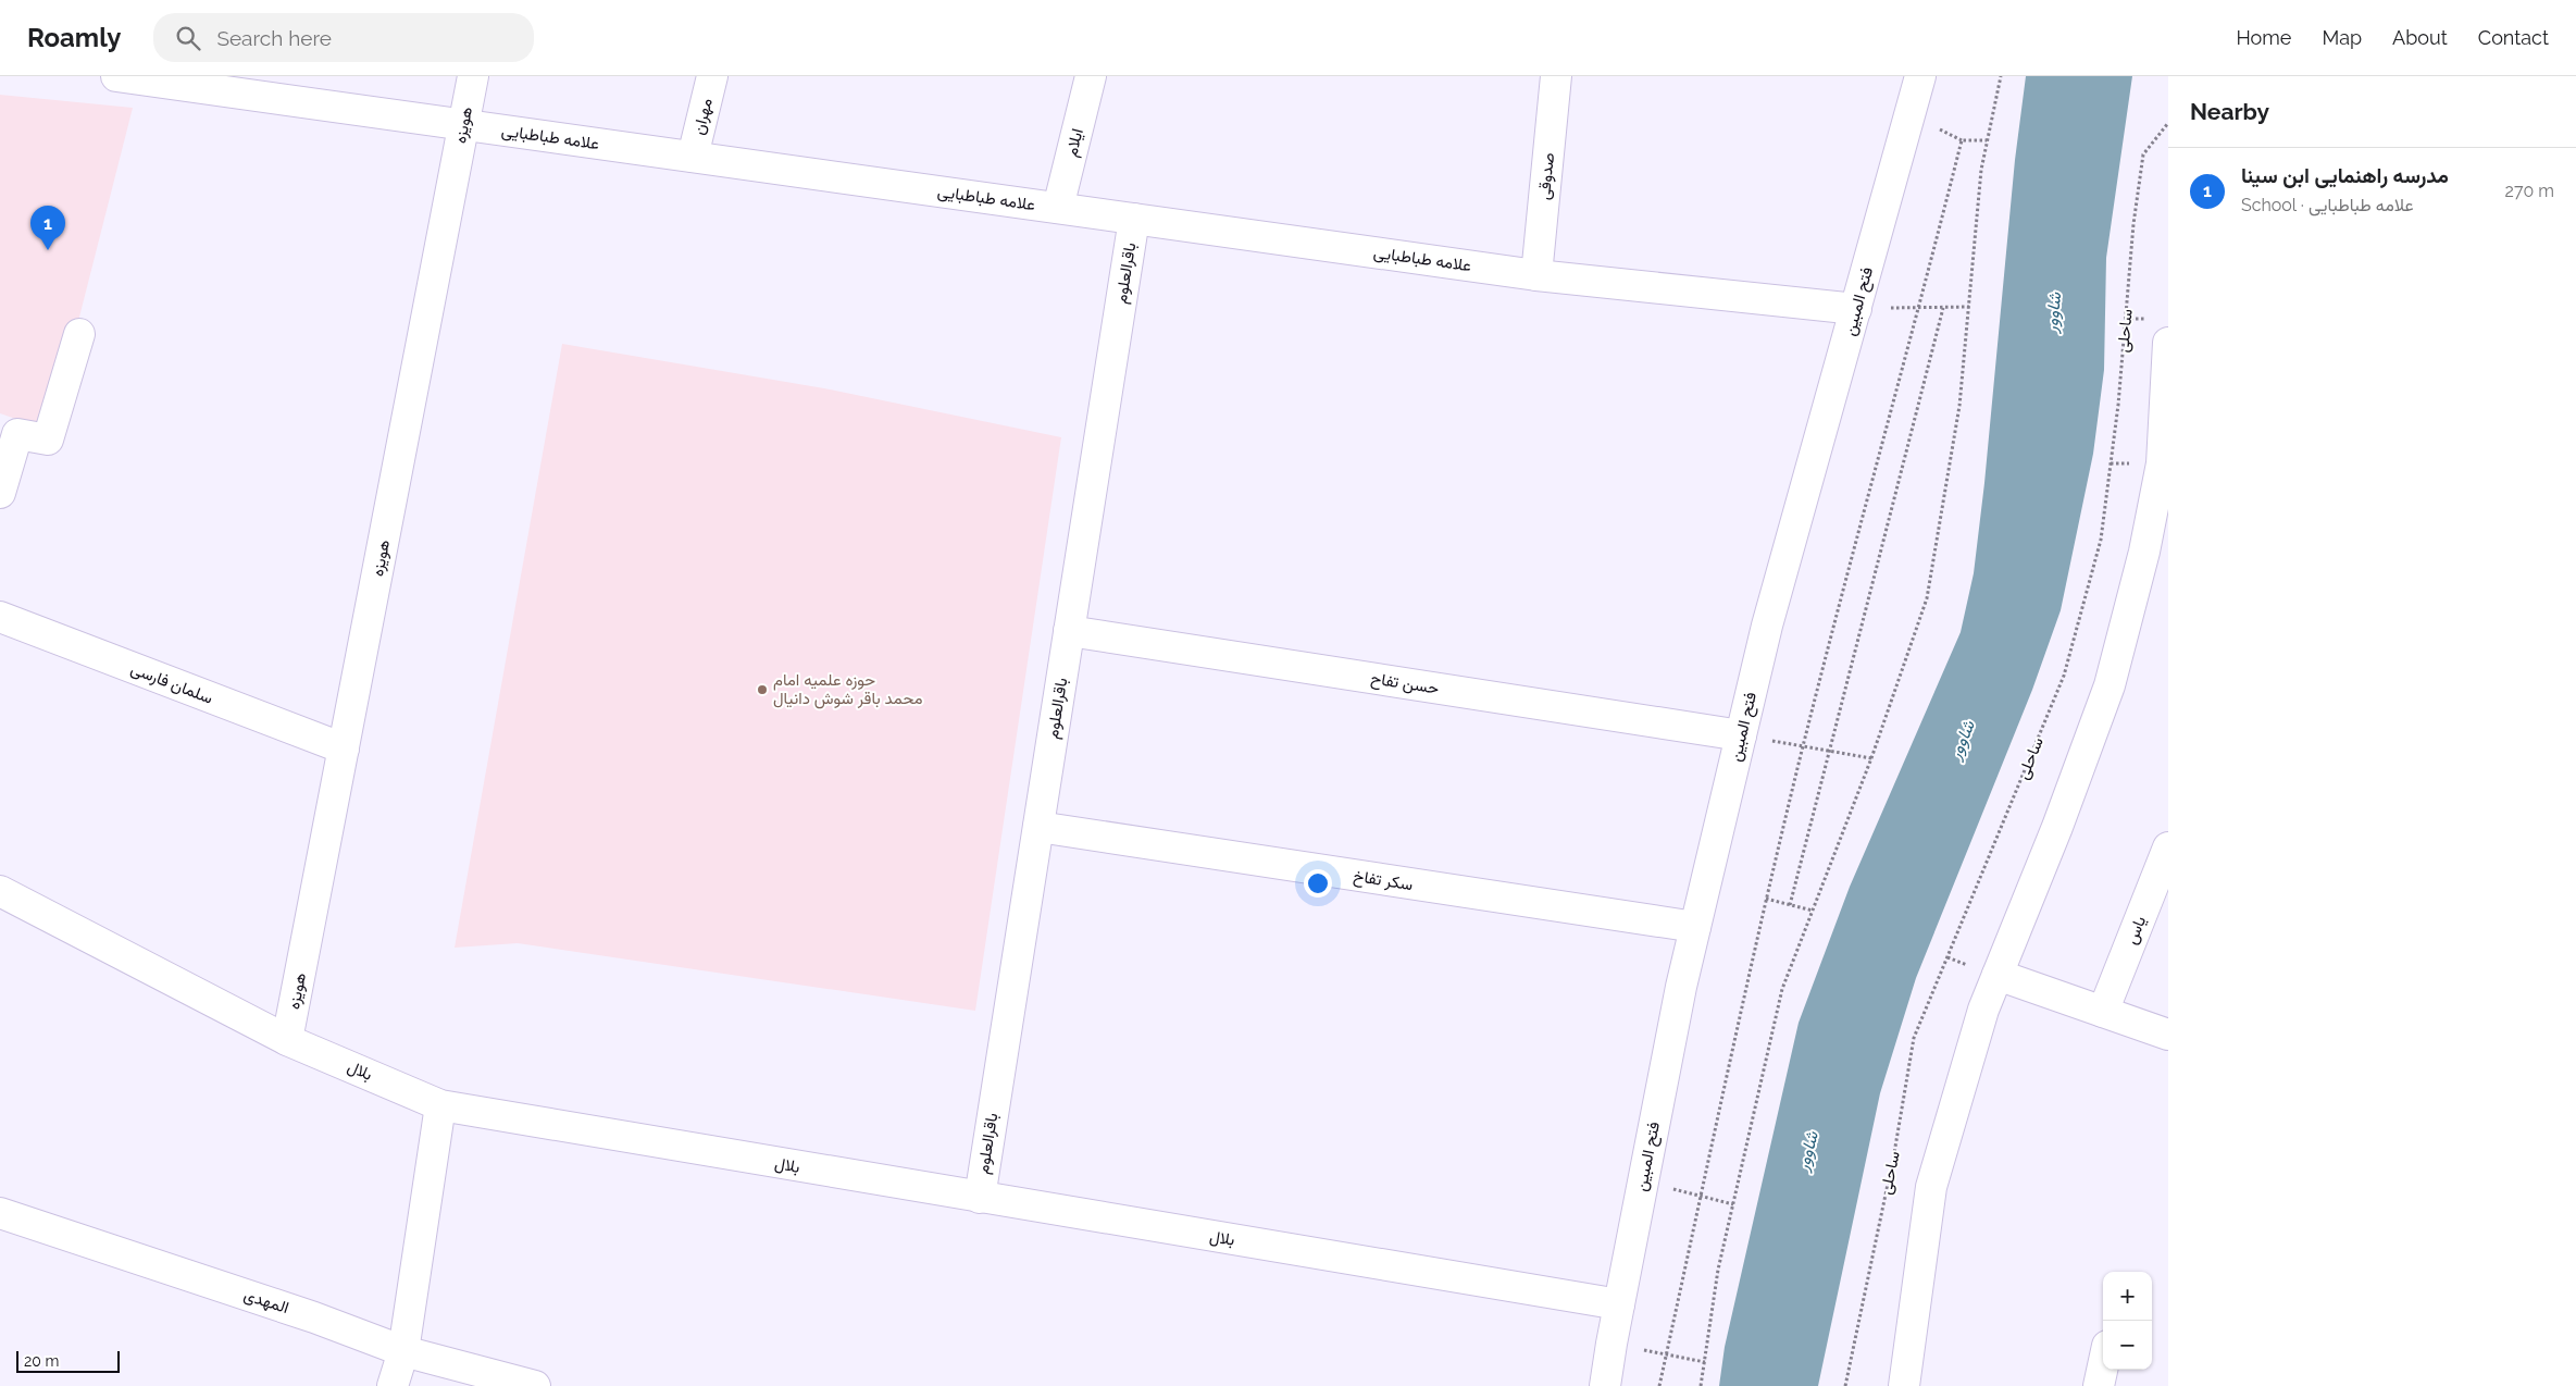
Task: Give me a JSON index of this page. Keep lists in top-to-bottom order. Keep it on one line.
{"streets":{"street":["مهران","هویزه","علامه طباطبایی","ایلام","صدوقی","باقرالعلوم","فتح المبین","سلمان فارسی","حسن تفاح","سکر تفاخ","یاس","بلال","المهدی"],"path":["ساحلی"]},"crossings":[["مهران","علامه طباطبایی"],["هویزه","علامه طباطبایی"],["هویزه","سلمان فارسی"],["هویزه","بلال"],["علامه طباطبایی","ایلام"],["علامه طباطبایی","صدوقی"],["علامه طباطبایی","باقرالعلوم"],["علامه طباطبایی","فتح المبین"],["باقرالعلوم","حسن تفاح"],["باقرالعلوم","سکر تفاخ"],["باقرالعلوم","بلال"],["فتح المبین","حسن تفاح"],["فتح المبین","سکر تفاخ"],["فتح المبین","بلال"]],"water":["شاوور"],"places":["حوزه علمیه امام محمد باقر شوش دانیال"],"scale_bar":"20 m","page":{"header":"Roamly","search":"Search here","nav":["Home","Map","About","Contact"],"heading":"Nearby","list":[{"mark":"1","name":"مدرسه راهنمایی ابن سینا","note":"School · علامه طباطبایی","value":"270 m"}],"pins":"1","map_buttons":["+","−"],"scale":"20 m"}}
